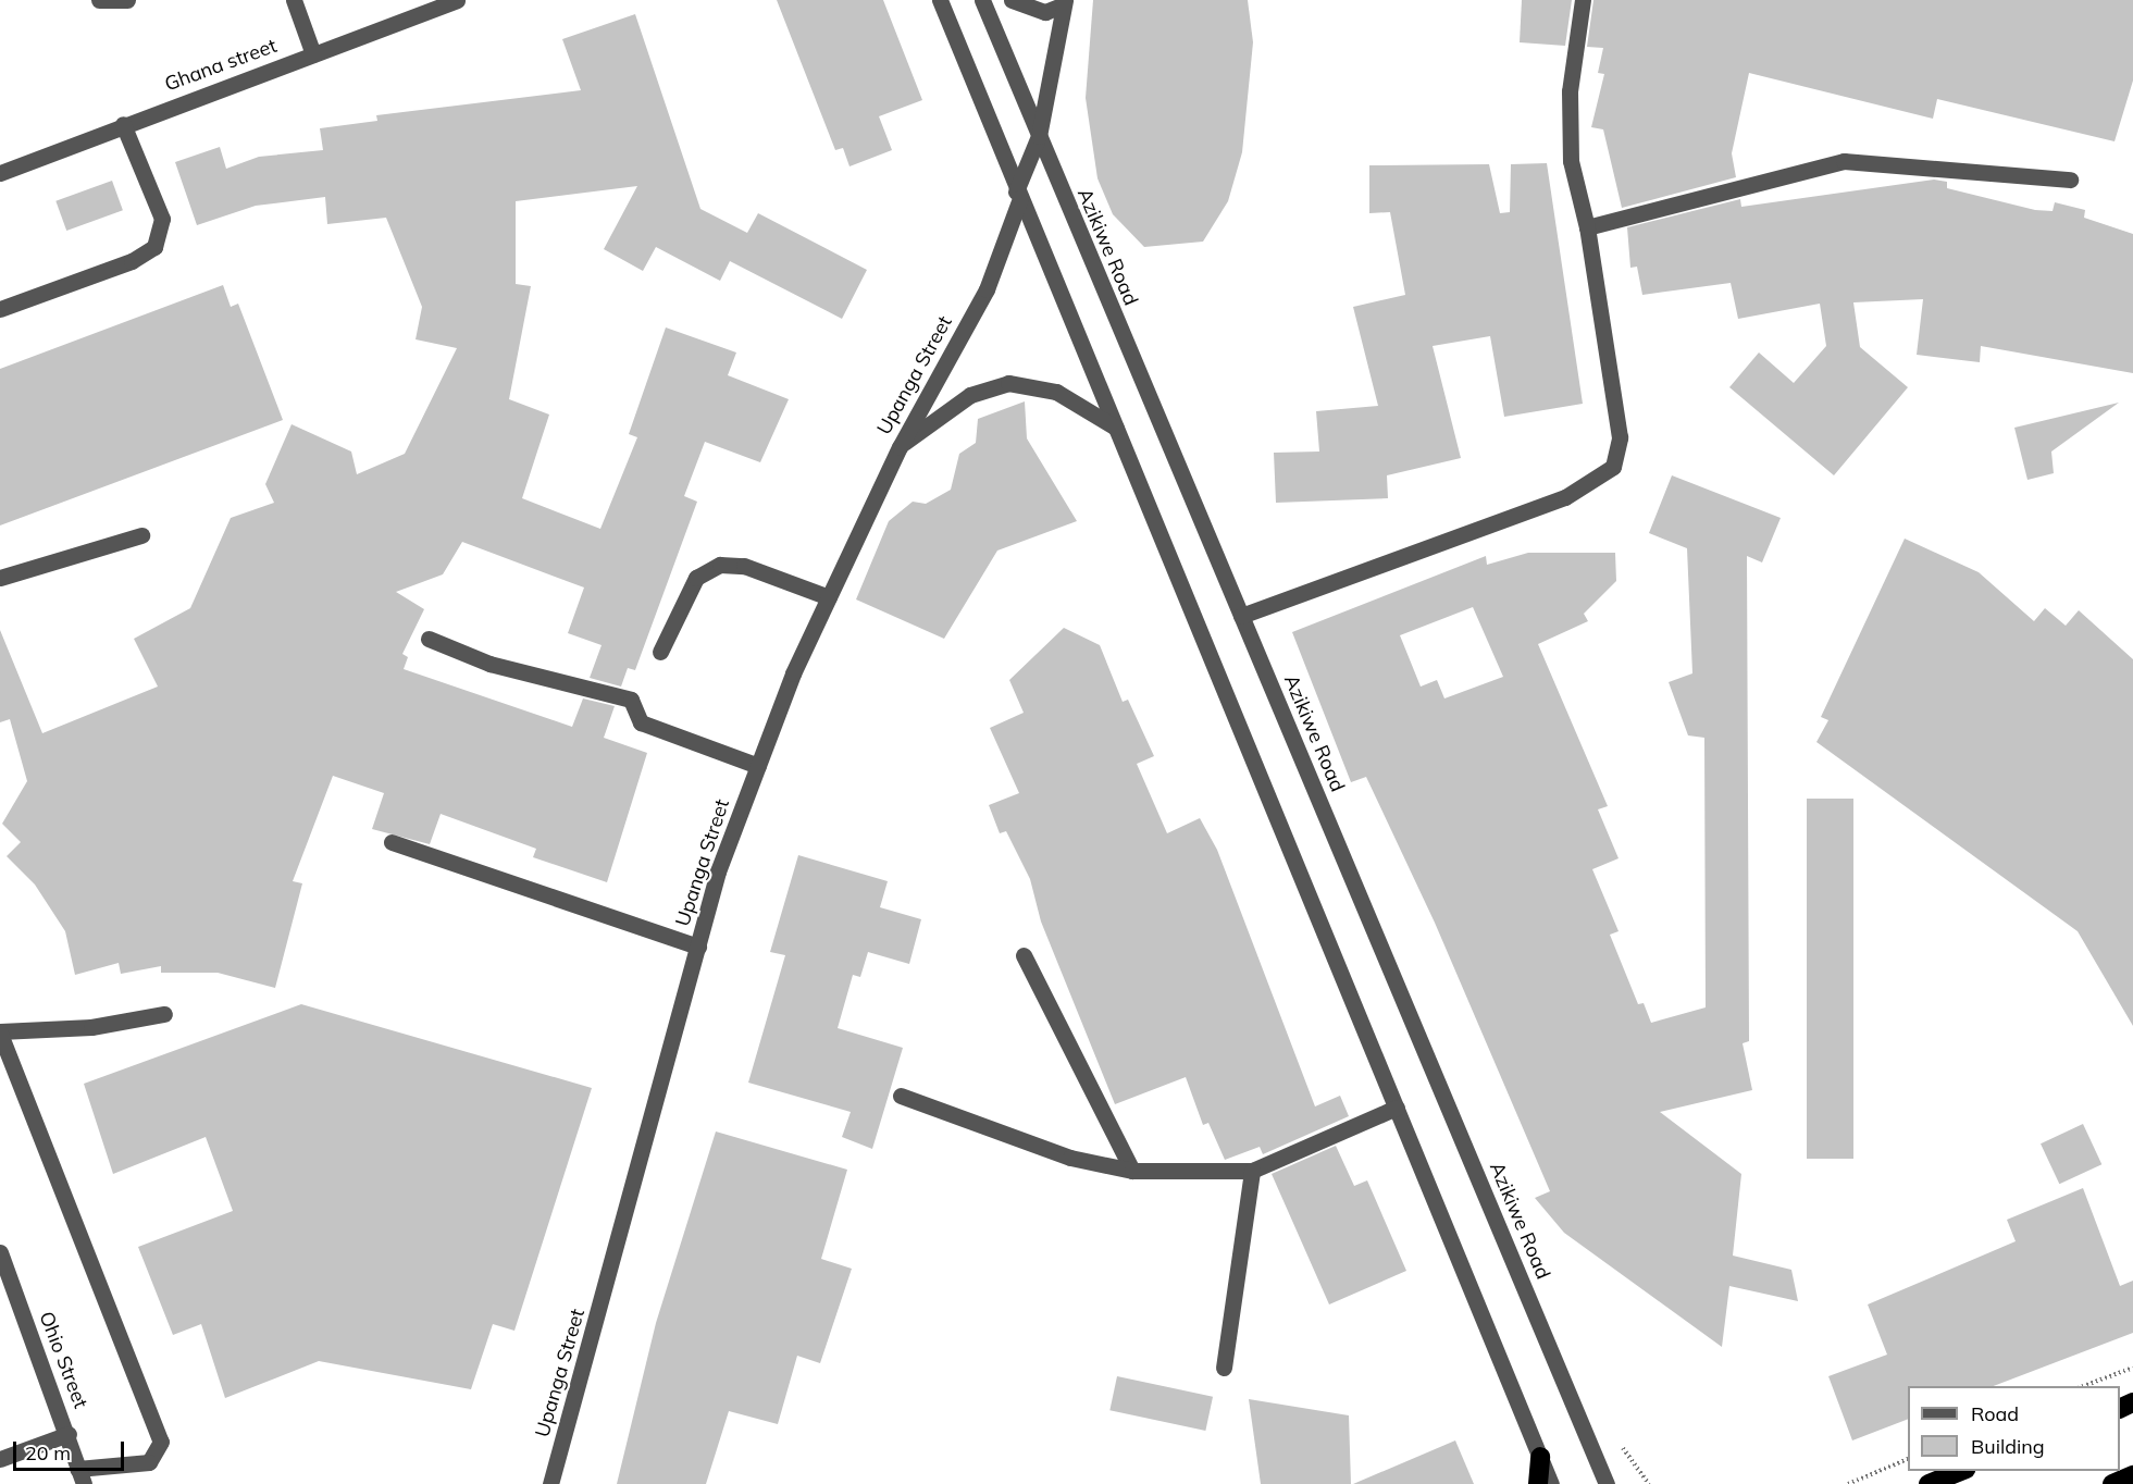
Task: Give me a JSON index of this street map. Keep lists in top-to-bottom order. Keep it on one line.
{"streets":{"street":["Ghana street","Azikiwe Road","Upanga Street","Ohio Street"]},"crossings":[["Azikiwe Road","Upanga Street"]],"legend":["Road","Building"],"scale_bar":"20 m"}
